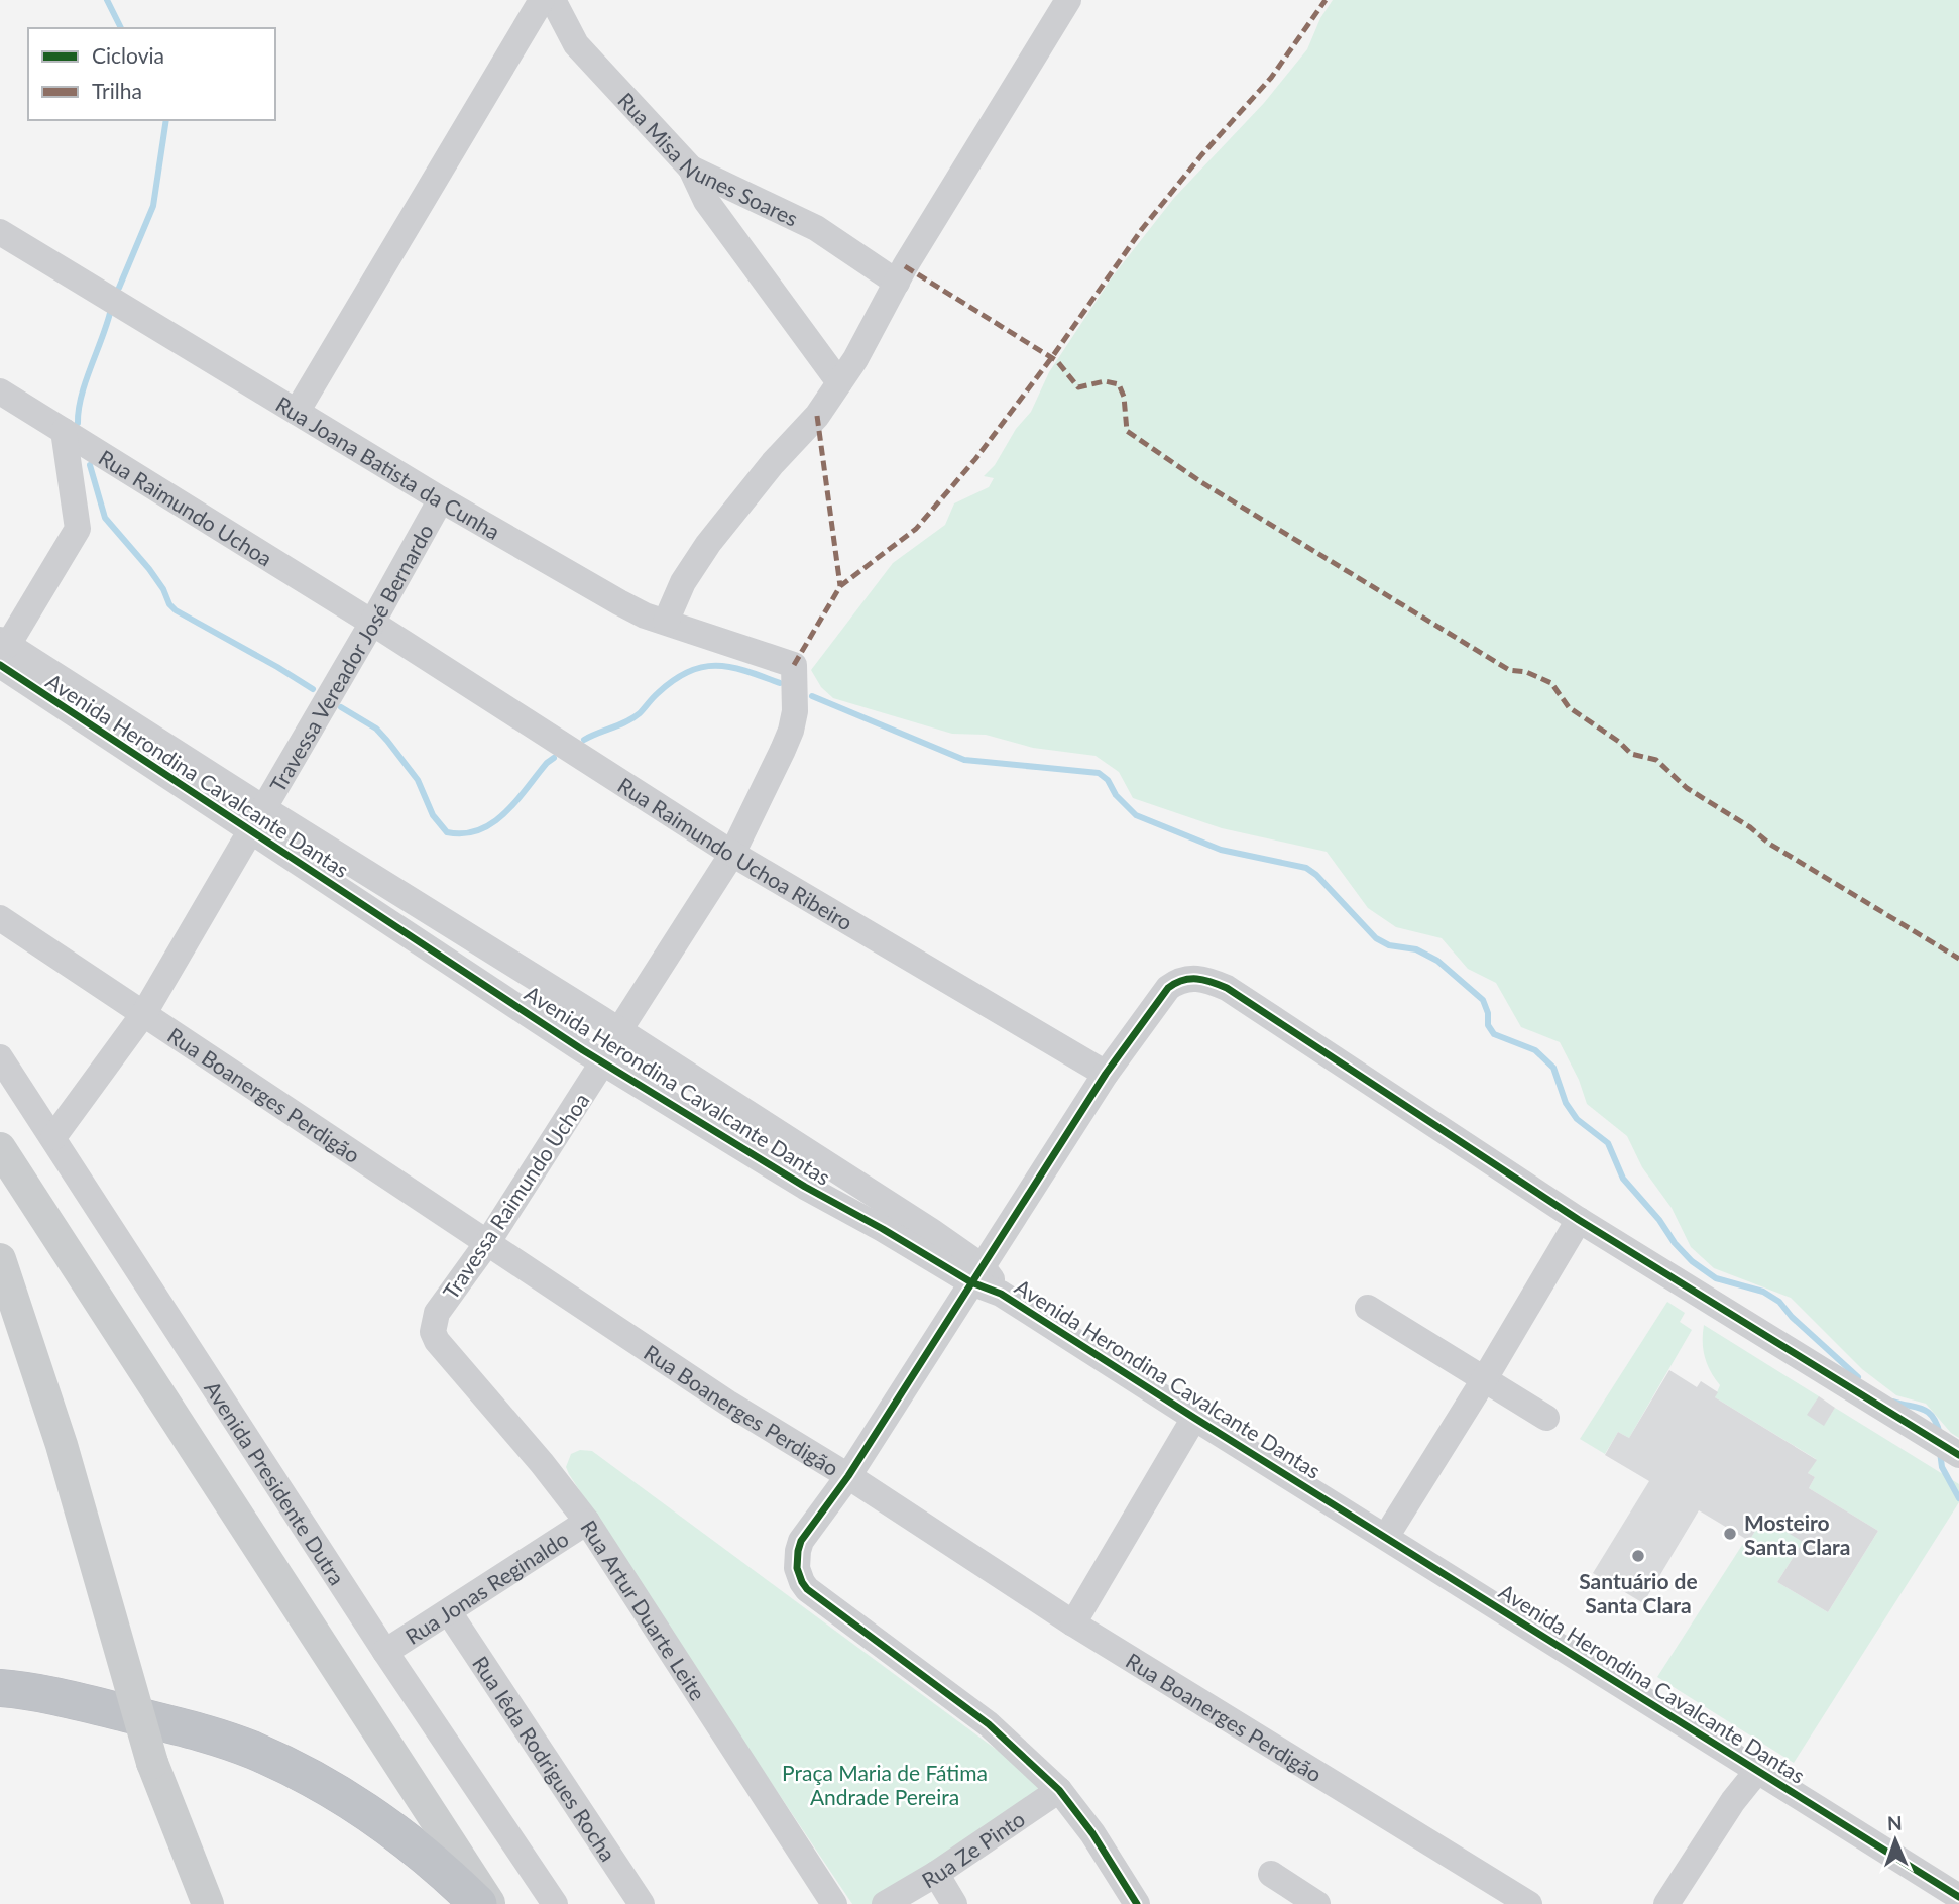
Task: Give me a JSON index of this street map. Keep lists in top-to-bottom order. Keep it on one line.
{"streets":{"street":["Rua Misa Nunes Soares","Rua Joana Batista da Cunha","Rua Raimundo Uchoa","Travessa Vereador José Bernardo","Avenida Herondina Cavalcante Dantas","Rua Raimundo Uchoa Ribeiro","Rua Boanerges Perdigão","Travessa Raimundo Uchoa","Avenida Presidente Dutra","Rua Jonas Reginaldo","Rua Artur Duarte Leite","Rua Iêda Rodrigues Rocha","Rua Ze Pinto"]},"crossings":[["Rua Joana Batista da Cunha","Travessa Vereador José Bernardo"],["Rua Joana Batista da Cunha","Rua Raimundo Uchoa Ribeiro"],["Rua Raimundo Uchoa","Travessa Vereador José Bernardo"],["Rua Raimundo Uchoa","Rua Raimundo Uchoa Ribeiro"],["Travessa Vereador José Bernardo","Avenida Herondina Cavalcante Dantas"],["Travessa Vereador José Bernardo","Rua Raimundo Uchoa Ribeiro"],["Travessa Vereador José Bernardo","Rua Boanerges Perdigão"],["Travessa Vereador José Bernardo","Avenida Presidente Dutra"],["Avenida Herondina Cavalcante Dantas","Travessa Raimundo Uchoa"],["Rua Boanerges Perdigão","Travessa Raimundo Uchoa"],["Travessa Raimundo Uchoa","Rua Artur Duarte Leite"],["Avenida Presidente Dutra","Rua Jonas Reginaldo"],["Rua Jonas Reginaldo","Rua Artur Duarte Leite"],["Rua Jonas Reginaldo","Rua Iêda Rodrigues Rocha"]],"parks":["Praça Maria de Fátima Andrade Pereira"],"places":["Mosteiro Santa Clara","Santuário de Santa Clara"],"legend":["Ciclovia","Trilha"],"north":"top"}
